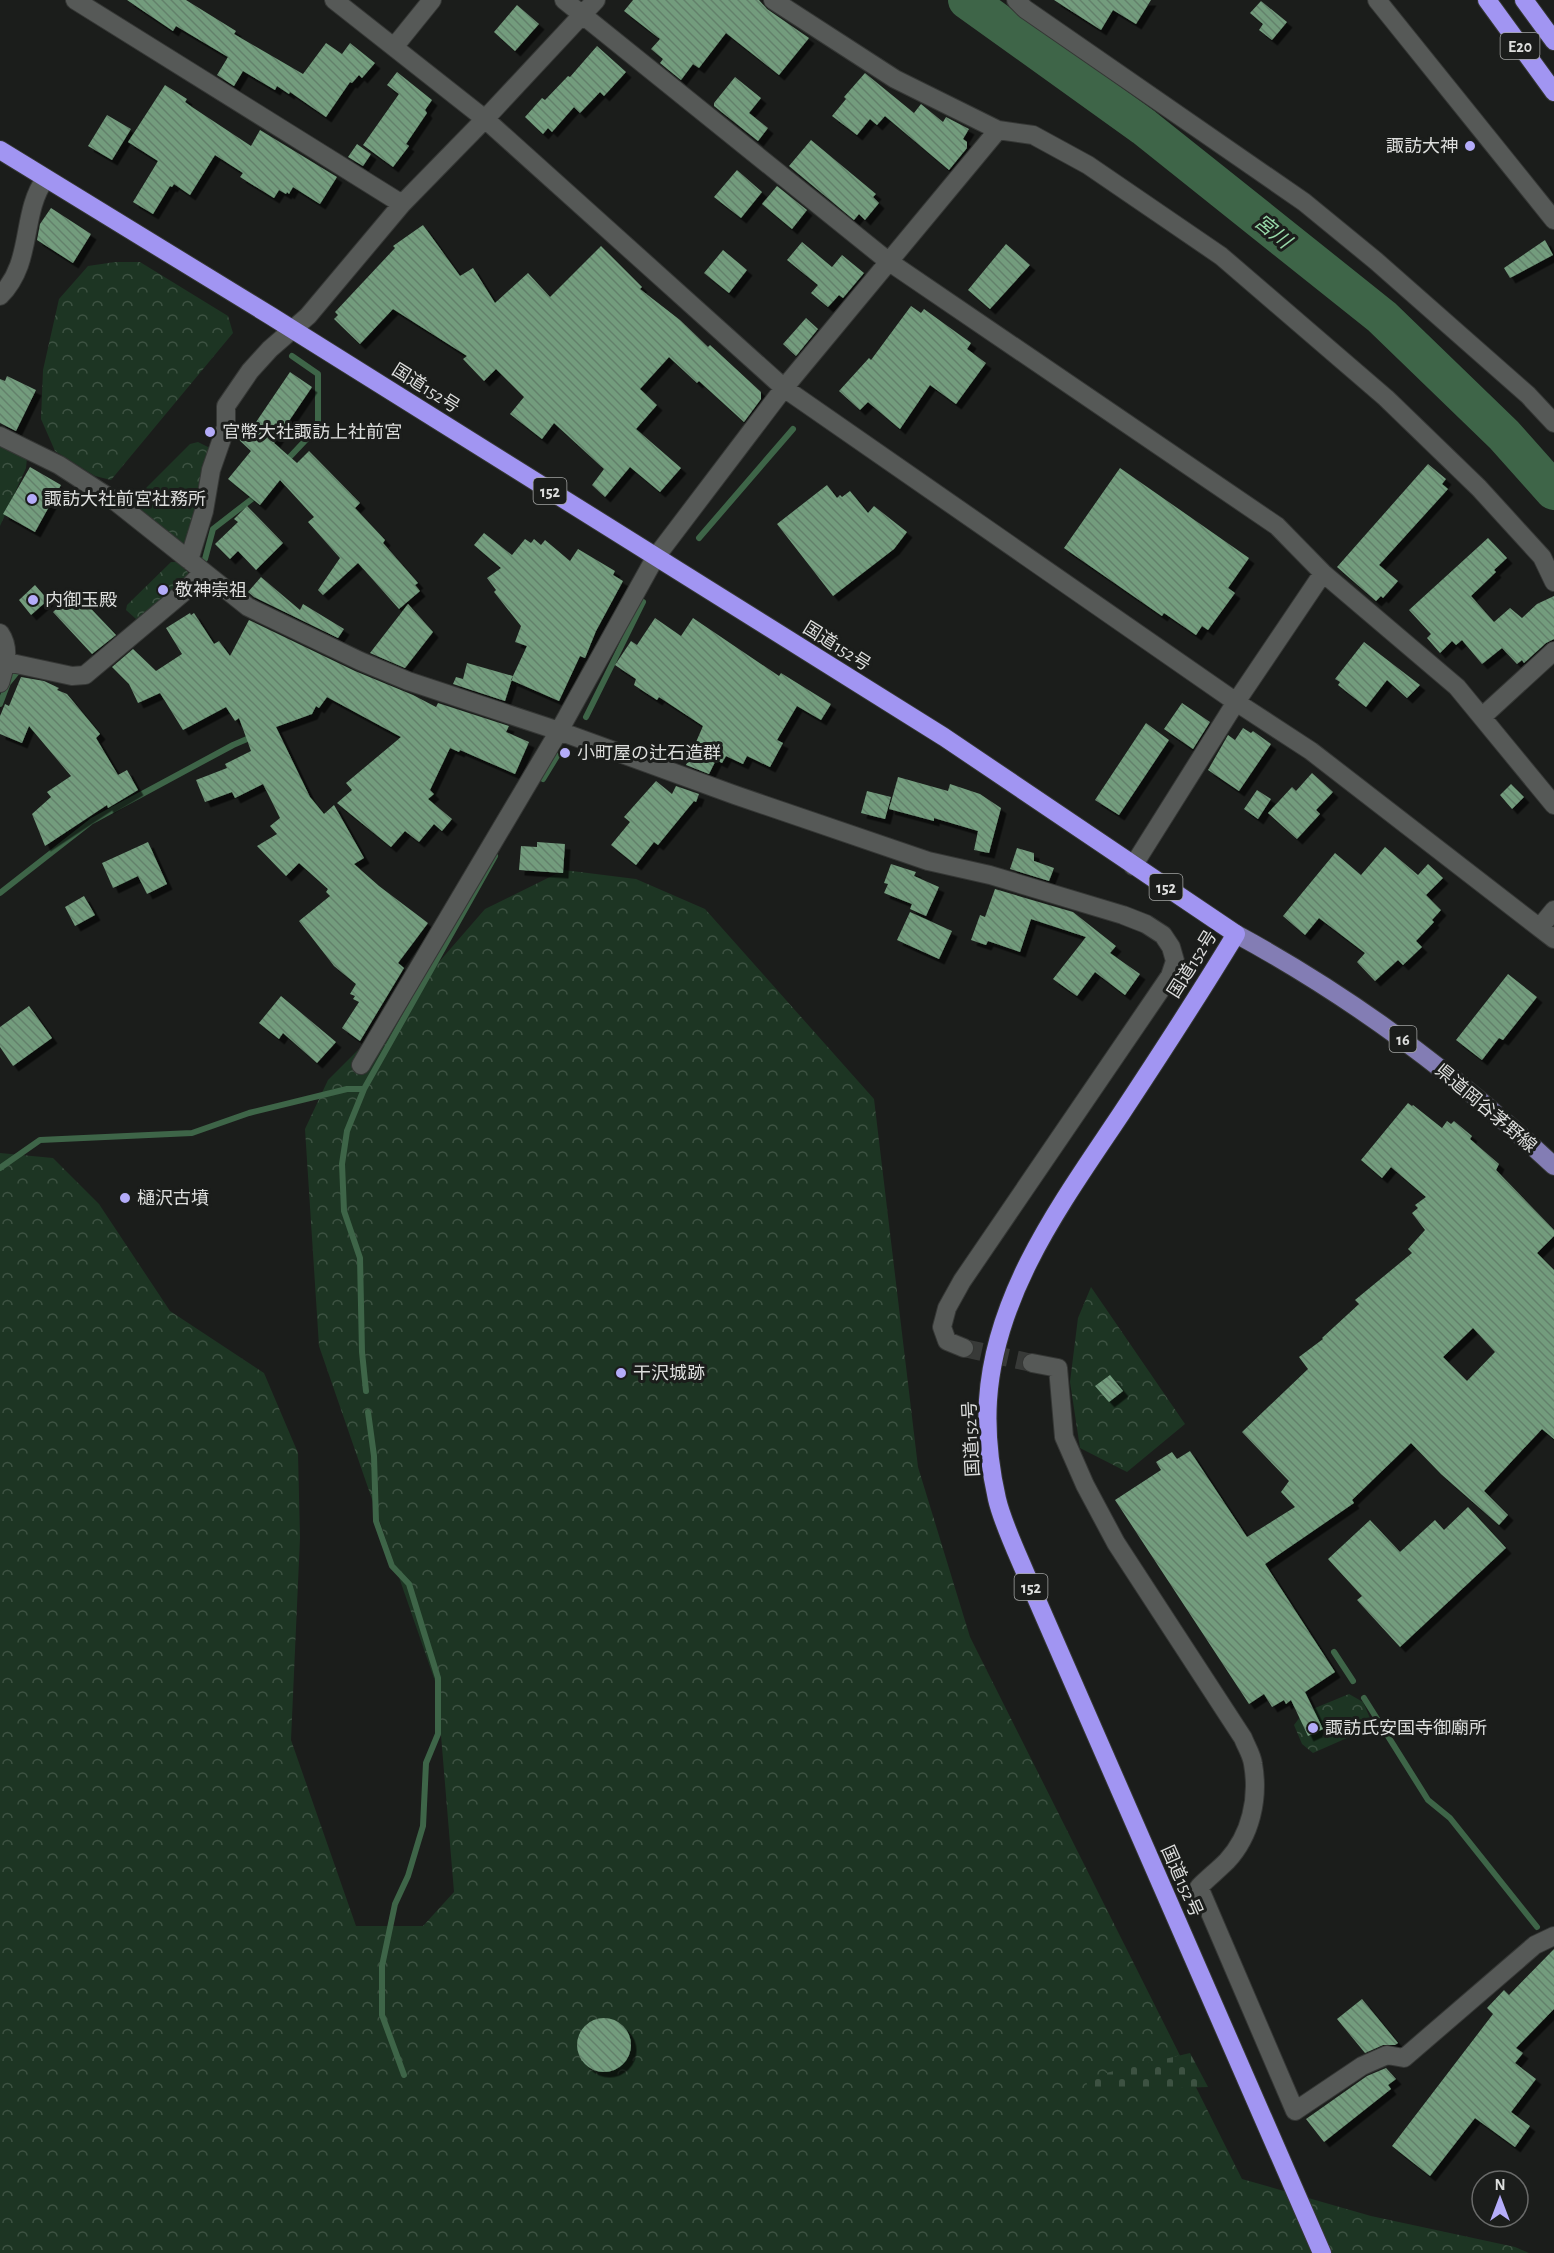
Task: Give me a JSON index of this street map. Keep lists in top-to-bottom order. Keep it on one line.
{"streets":{"highway":["E20","国道152号","152"],"main road":["16","県道岡谷茅野線"]},"crossings":[["国道152号","県道岡谷茅野線"]],"water":["宮川"],"places":["諏訪大神","官幣大社諏訪上社前宮","諏訪大社前宮社務所","敬神崇祖","内御玉殿","小町屋の辻石造群","樋沢古墳","干沢城跡","諏訪氏安国寺御廟所"],"north":"top"}
